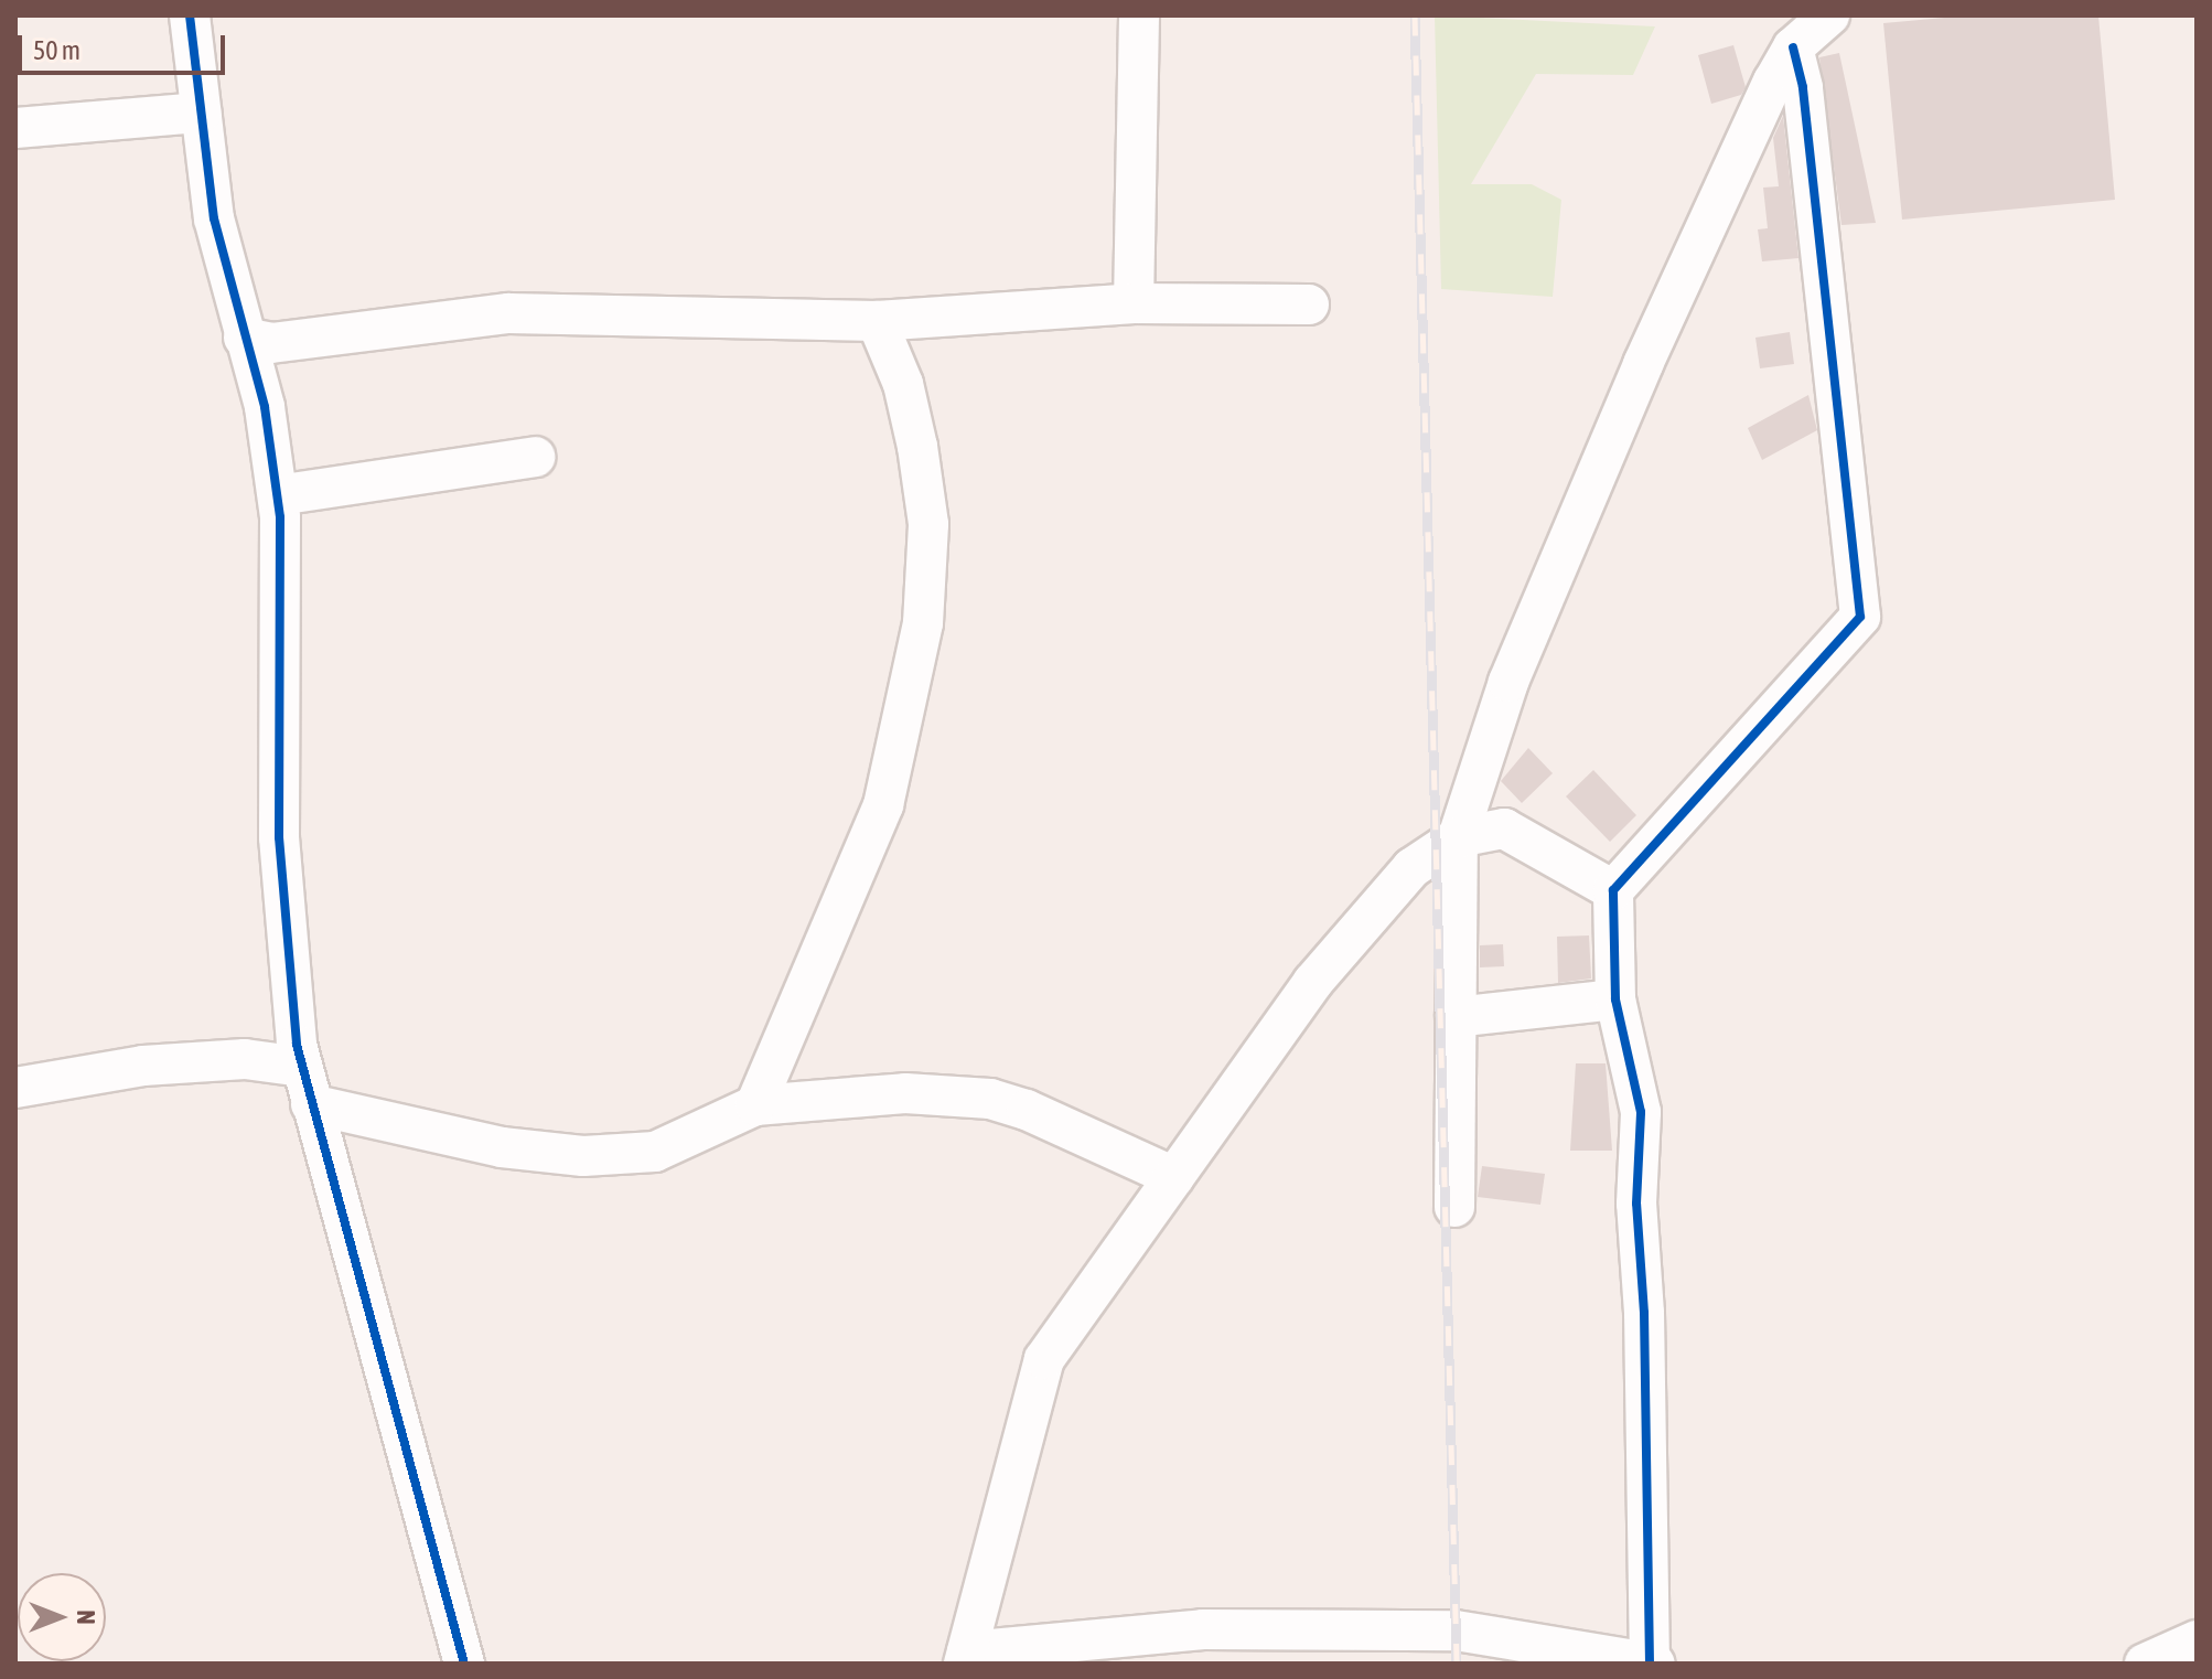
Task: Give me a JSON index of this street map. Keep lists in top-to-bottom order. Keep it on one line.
{"scale_bar":"50 m","north":"right"}
